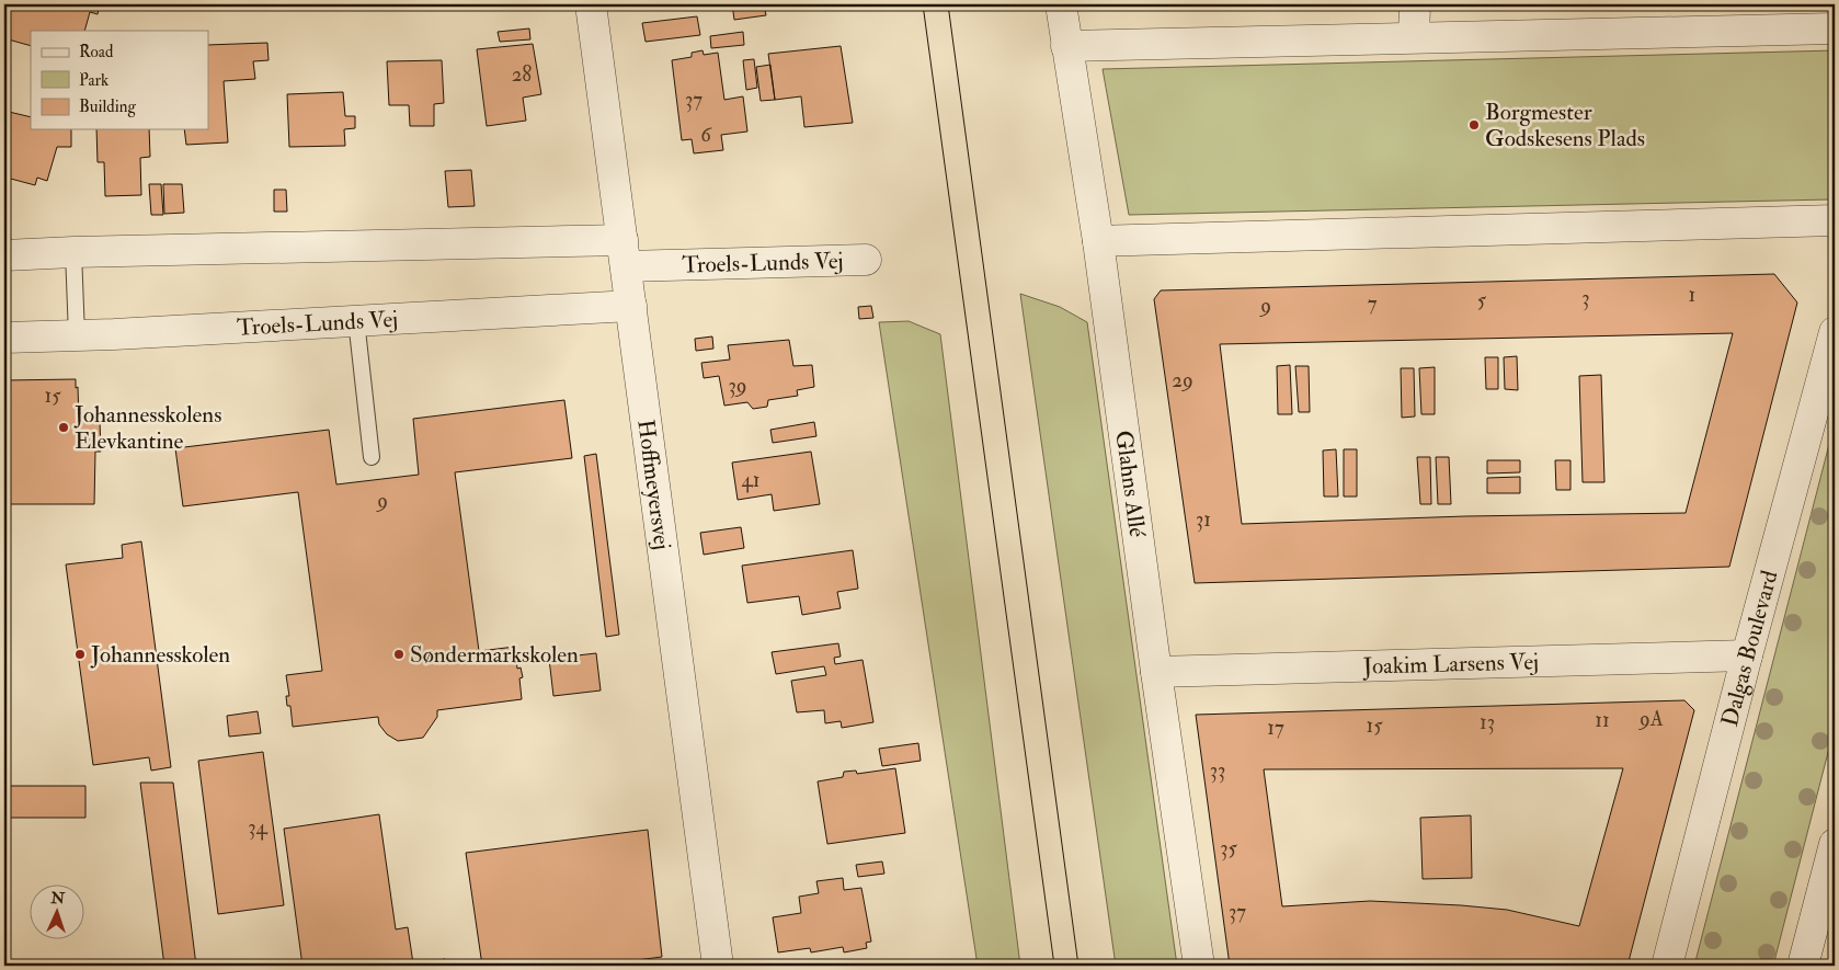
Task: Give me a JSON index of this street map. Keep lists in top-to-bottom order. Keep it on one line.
{"streets":{"street":["Troels-Lunds Vej","Hoffmeyersvej","Glahns Allé","Dalgas Boulevard","Joakim Larsens Vej"]},"crossings":[["Troels-Lunds Vej","Hoffmeyersvej"],["Glahns Allé","Joakim Larsens Vej"],["Dalgas Boulevard","Joakim Larsens Vej"]],"places":["Borgmester Godskesens Plads","Johannesskolens Elevkantine","Johannesskolen","Søndermarkskolen"],"house_numbers":["28","37","6","1","3","5","7","9","29","39","15","41","9","31","9A","11","13","15","17","33","34","35","37"],"legend":["Road","Park","Building"],"north":"top"}
